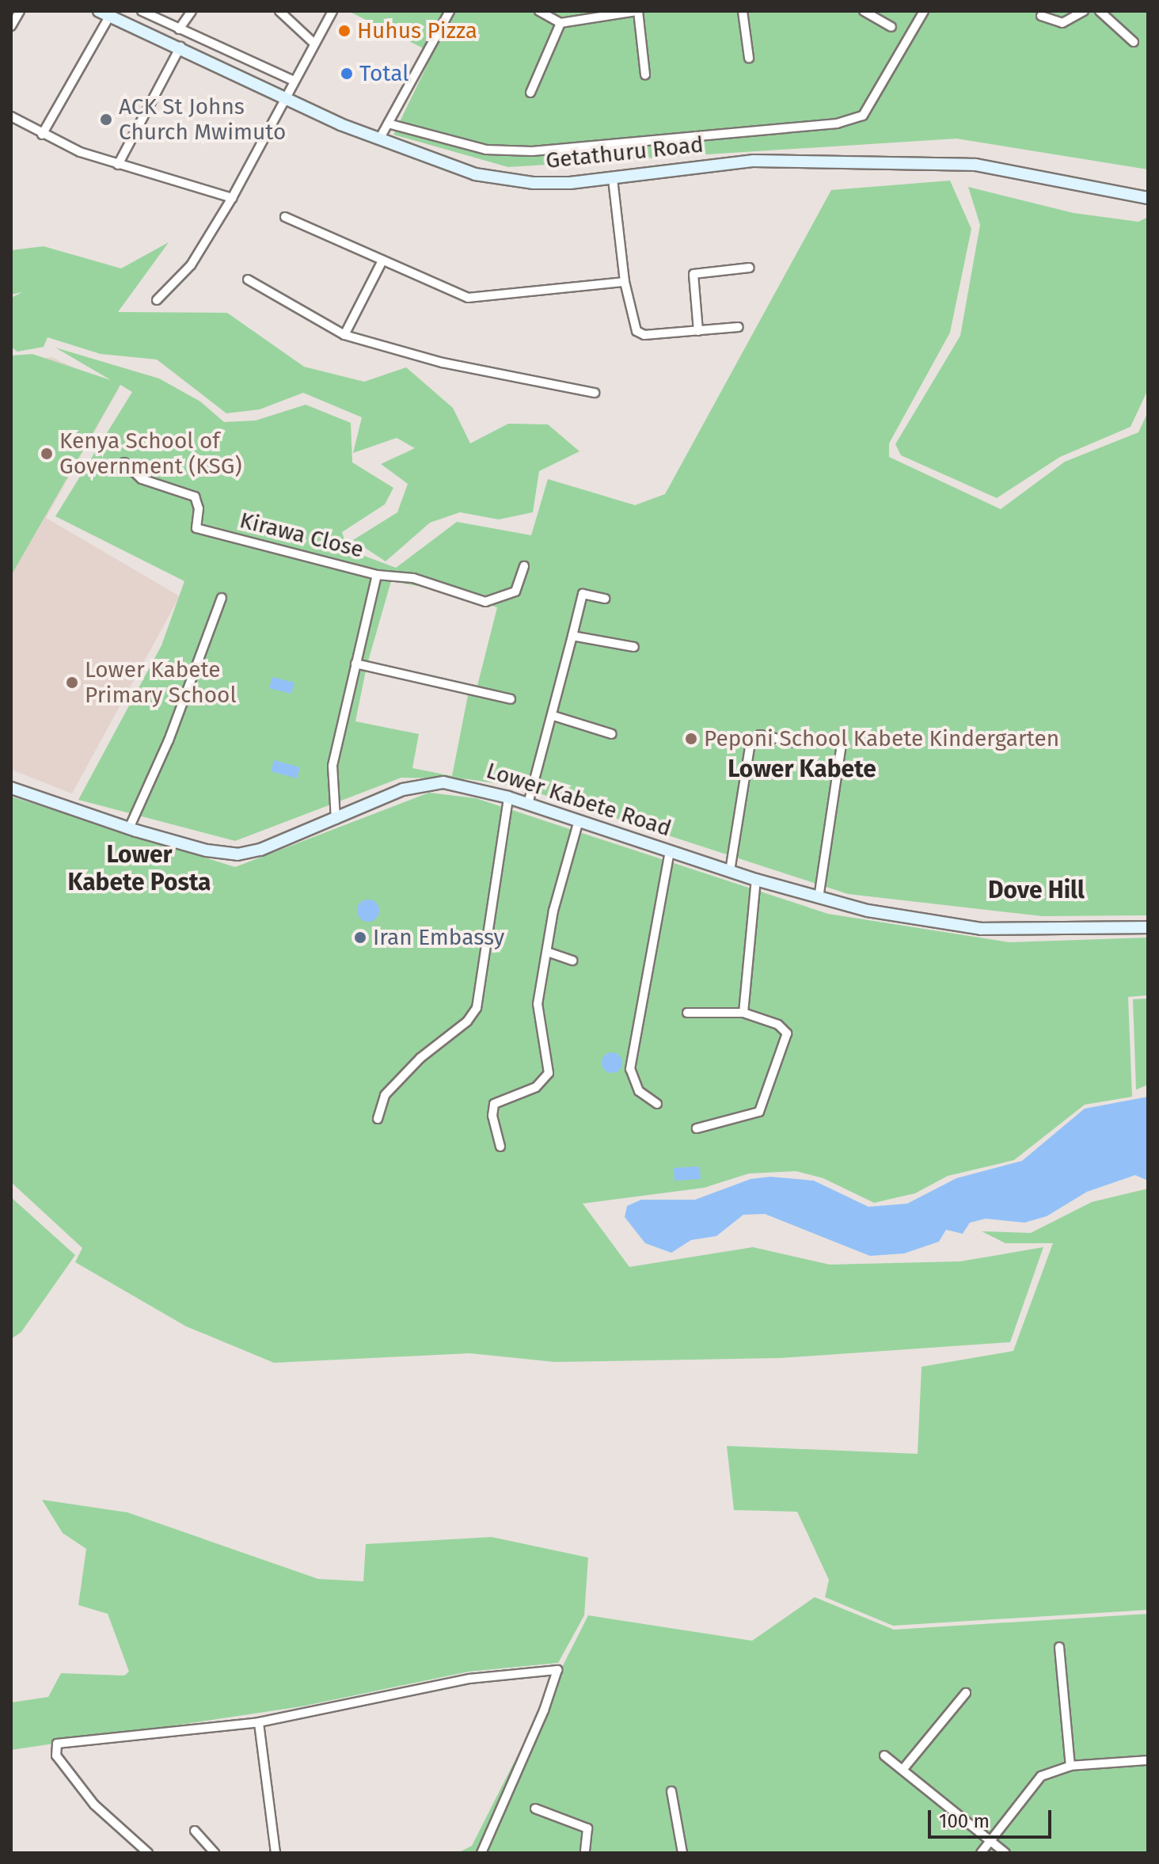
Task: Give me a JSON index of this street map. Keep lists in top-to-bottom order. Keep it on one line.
{"streets":{"main road":["Getathuru Road","Lower Kabete Road"],"street":["Kirawa Close"]},"crossings":[["Kirawa Close","Lower Kabete Road"]],"districts":["Lower Kabete","Lower Kabete Posta","Dove Hill"],"places":["Huhus Pizza","Total","ACK St Johns Church Mwimuto","Kenya School of Government (KSG)","Lower Kabete Primary School","Peponi School Kabete Kindergarten","Iran Embassy"],"scale_bar":"100 m"}
